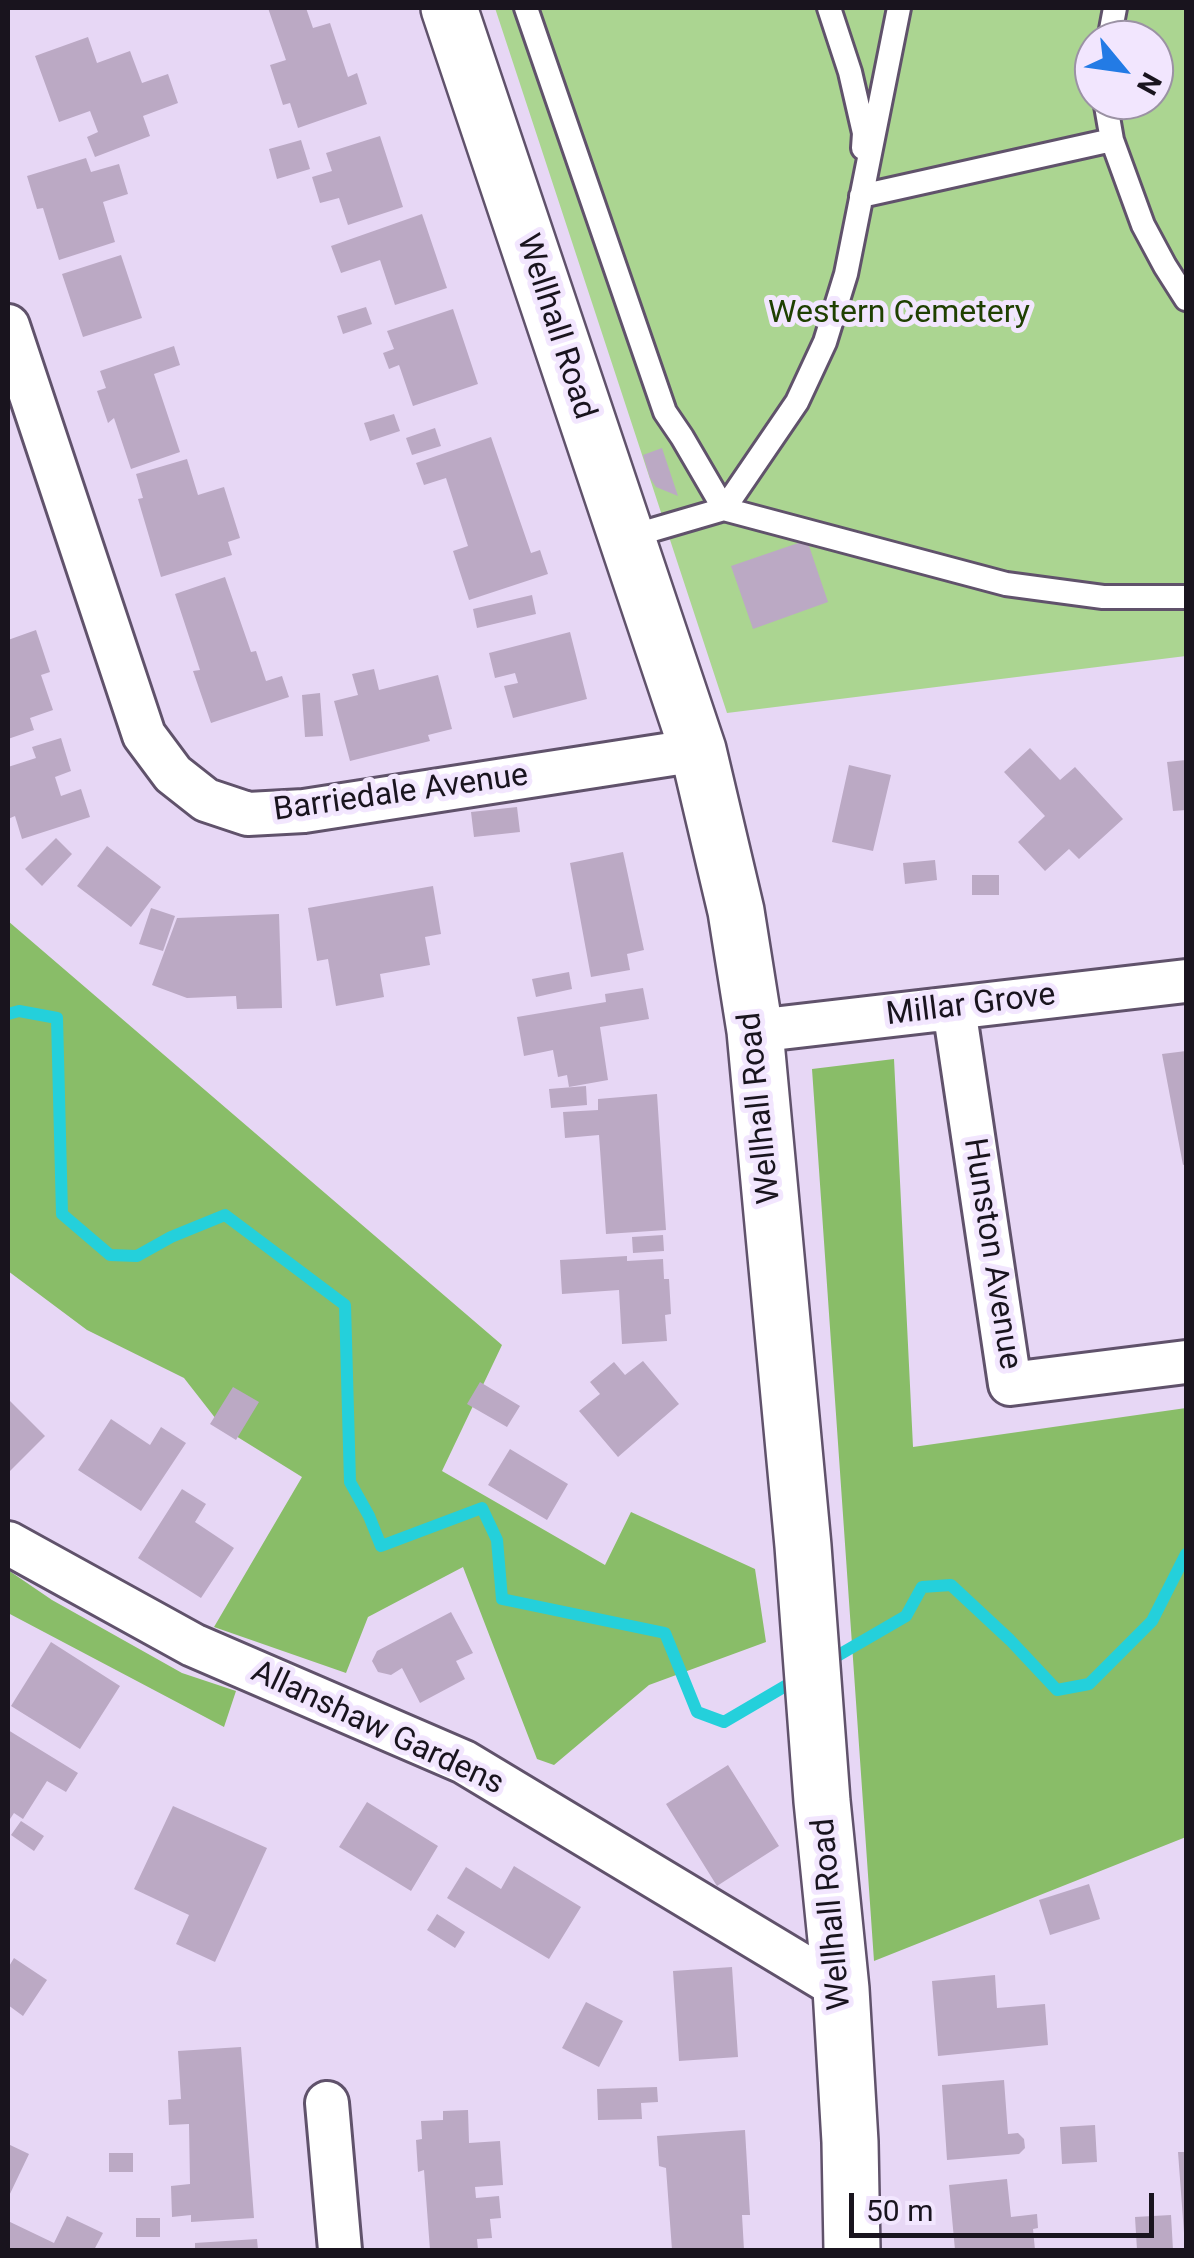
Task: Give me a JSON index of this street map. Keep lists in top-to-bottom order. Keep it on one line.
{"streets":{"street":["Wellhall Road","Barriedale Avenue","Millar Grove","Hunston Avenue","Allanshaw Gardens"]},"crossings":[["Wellhall Road","Barriedale Avenue"],["Wellhall Road","Millar Grove"],["Wellhall Road","Allanshaw Gardens"],["Millar Grove","Hunston Avenue"]],"parks":["Western Cemetery"],"scale_bar":"50 m","north":"bottom right"}
